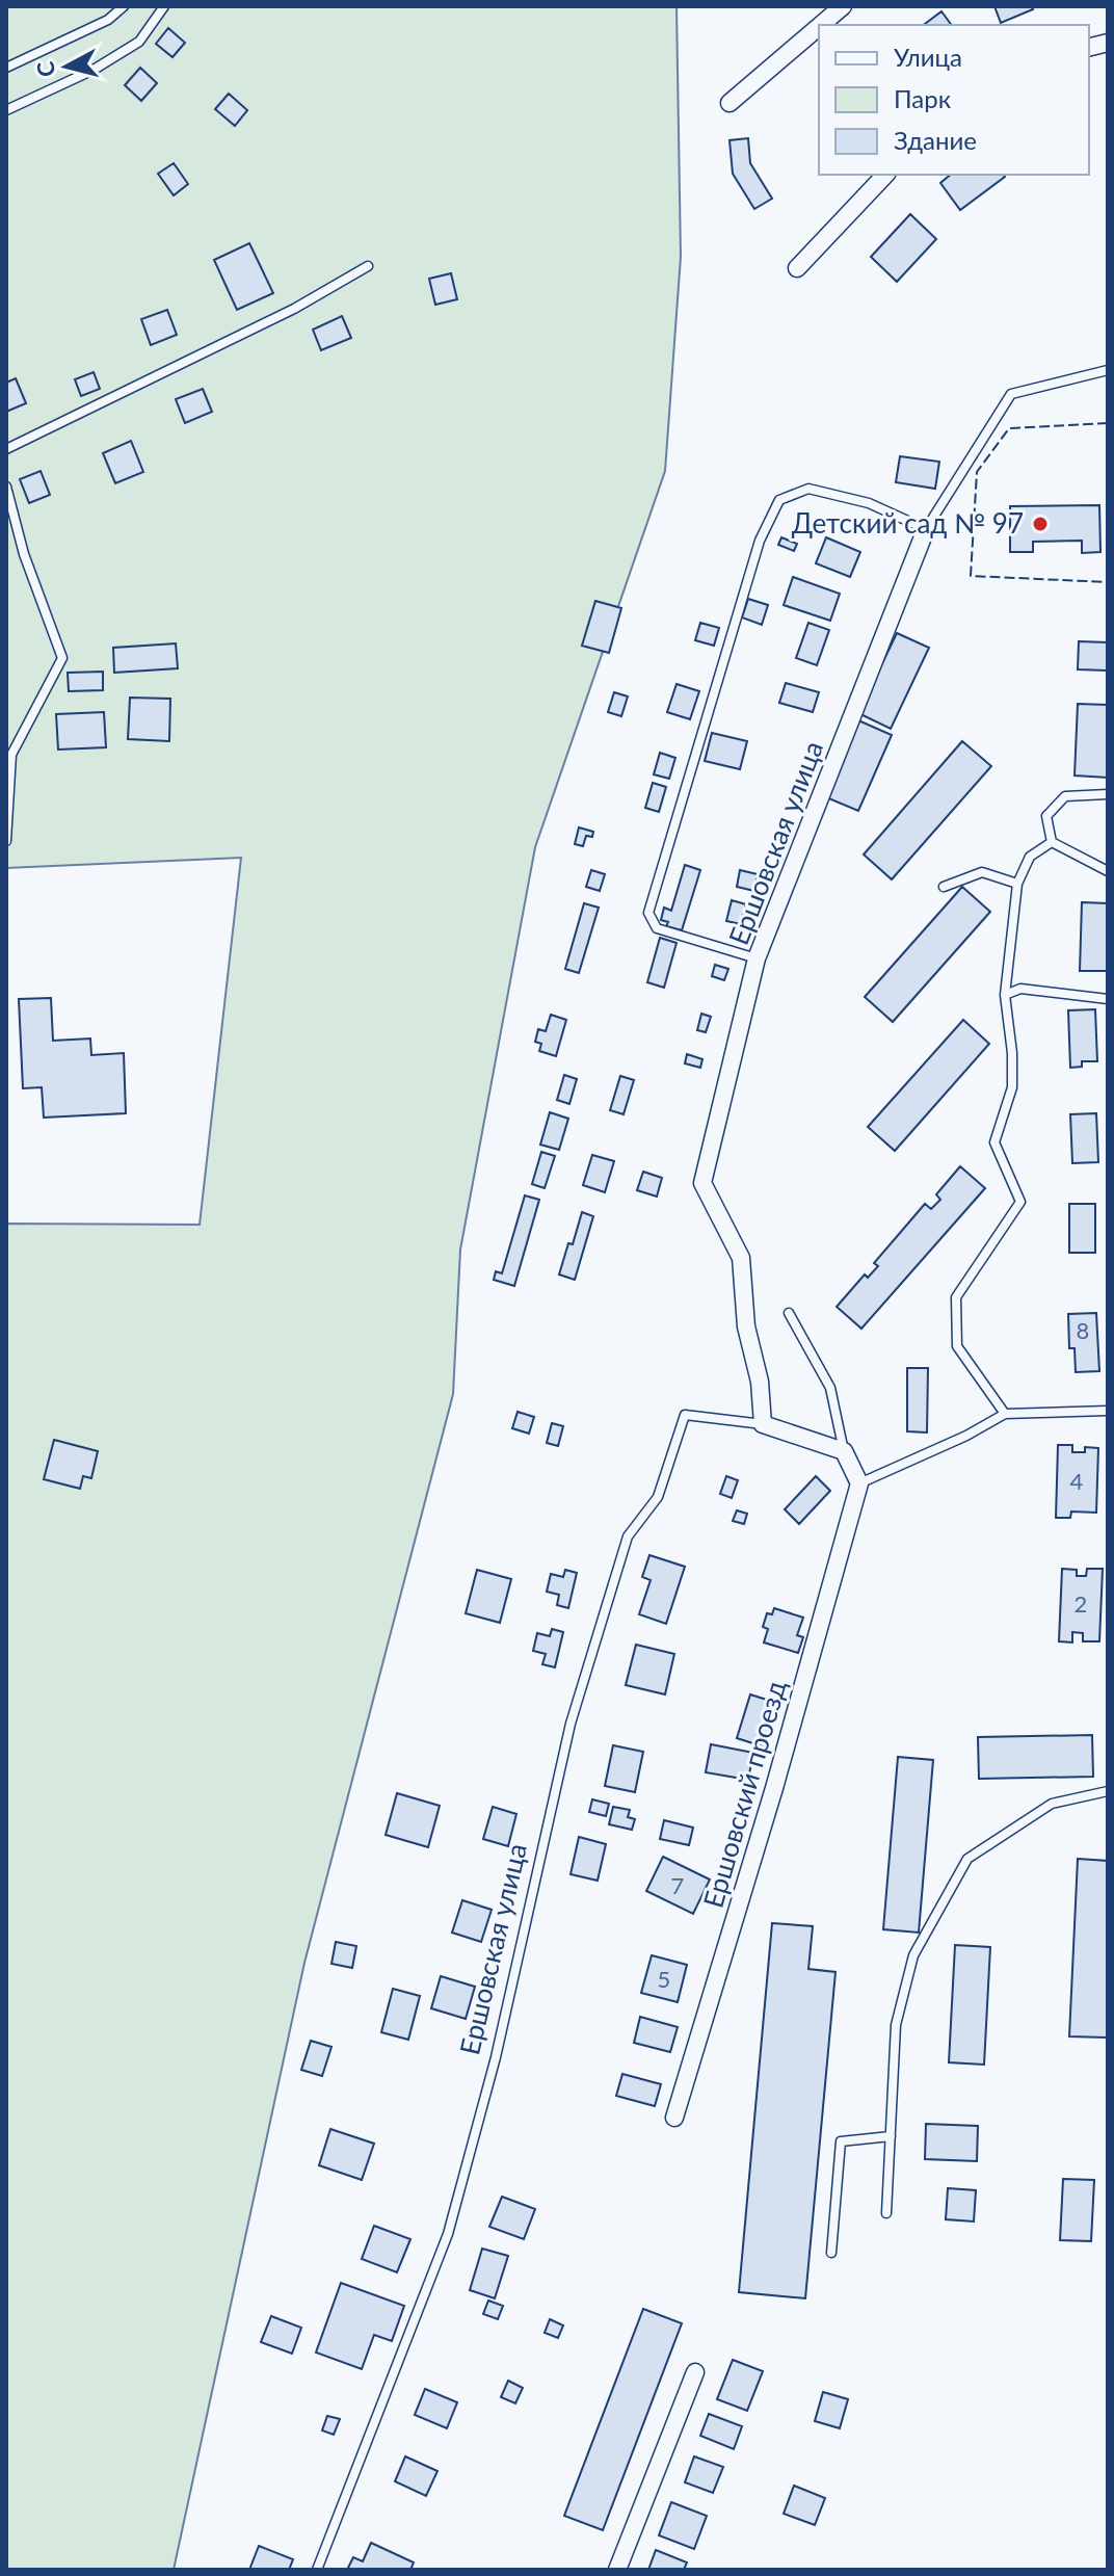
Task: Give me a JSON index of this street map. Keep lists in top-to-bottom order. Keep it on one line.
{"streets":{"street":["Ершовская улица","Ершовский проезд"]},"places":["Детский сад № 97"],"house_numbers":["8","4","2","7","5"],"legend":["Улица","Парк","Здание"],"north":"left"}
